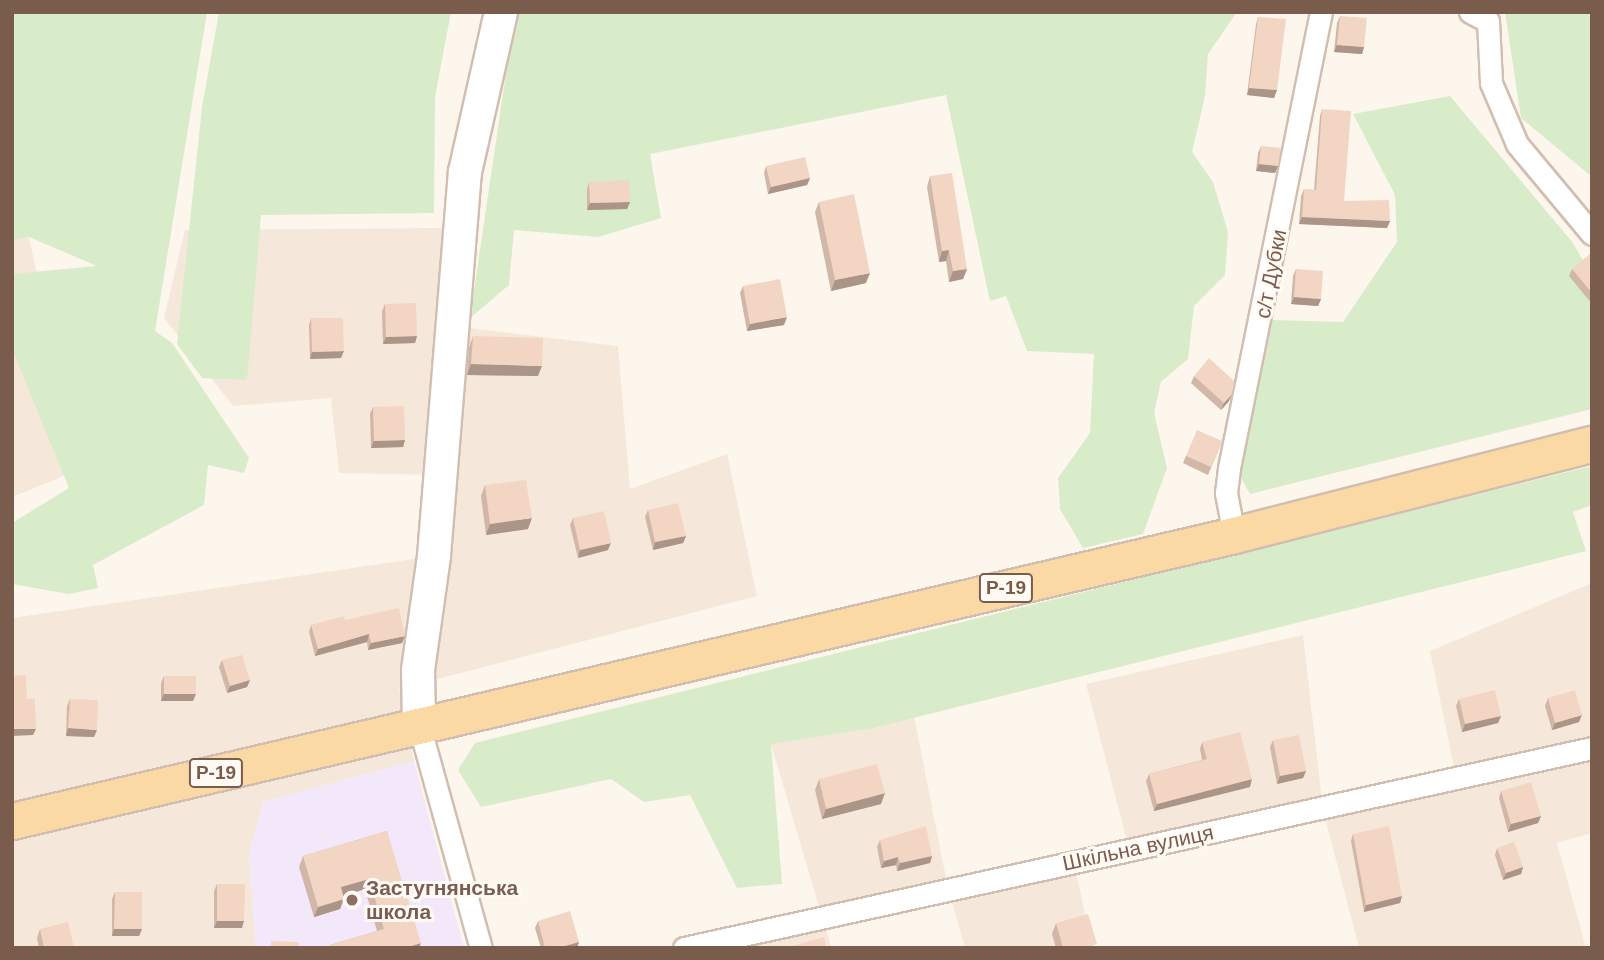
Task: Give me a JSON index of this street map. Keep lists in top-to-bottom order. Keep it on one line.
{"streets":{"main road":["Р-19"],"street":["с/т Дубки","Шкільна вулиця"]},"crossings":[["с/т Дубки","Р-19"]],"places":["Застугнянська школа"]}
